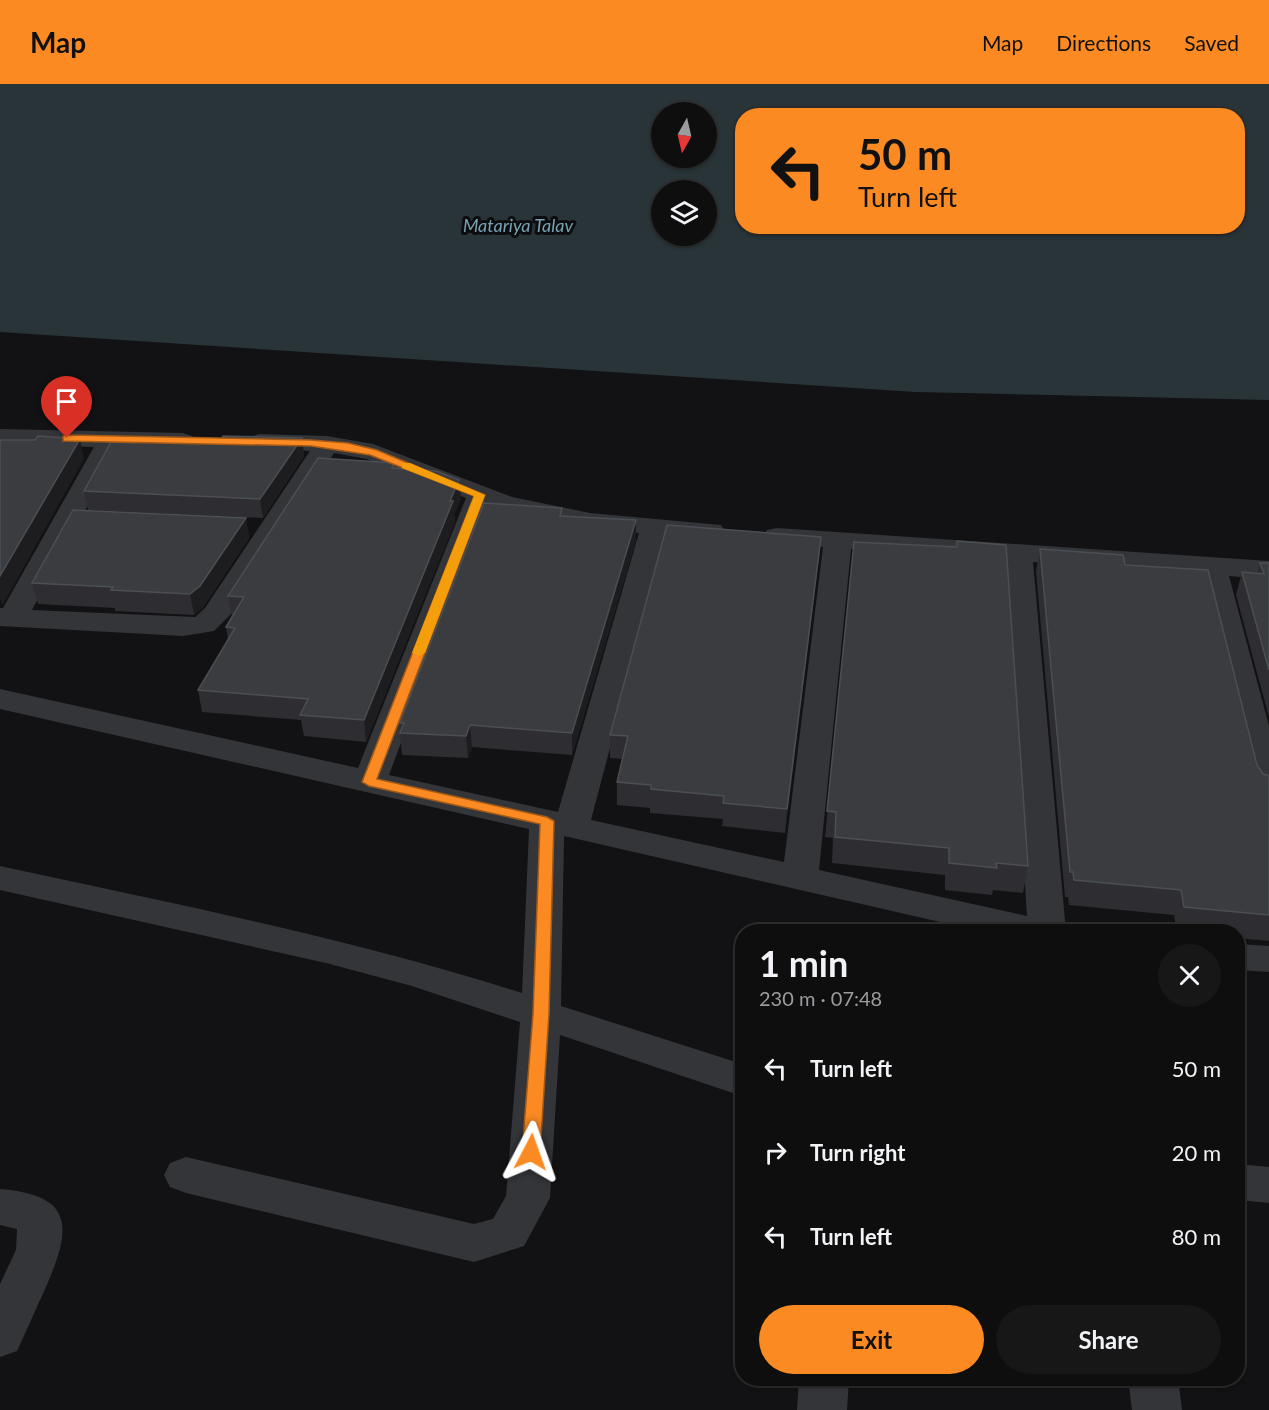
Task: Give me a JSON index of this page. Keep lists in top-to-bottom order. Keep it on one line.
{"water":["Matariya Talav"],"north":"bottom","page":{"header":"Map","nav":["Map","Directions","Saved"],"turn":["50 m","Turn left"],"heading":["1 min","230 m · 07:48"],"list":[{"name":"Turn left","value":"50 m"},{"name":"Turn right","value":"20 m"},{"name":"Turn left","value":"80 m"}],"buttons":["Exit","Share"]}}
